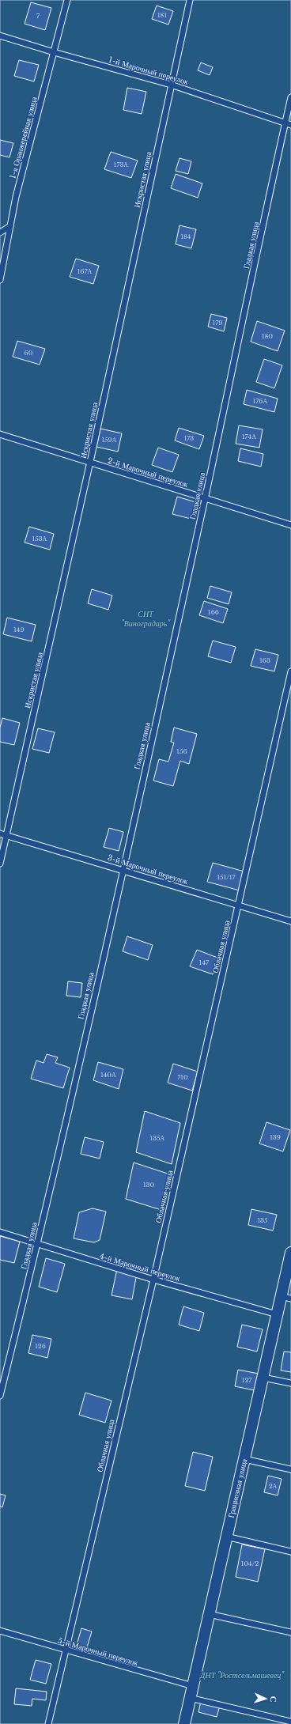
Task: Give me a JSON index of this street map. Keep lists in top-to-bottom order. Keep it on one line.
{"streets":{"street":["Грациозная улица"],"lane":["1-й Марочный переулок","1-я Оранжерейная улица","Искристая улица","Гладкая улица","2-й Марочный переулок","3-й Марочный переулок","Облачная улица","4-й Марочный переулок","5-й Марочный переулок"]},"crossings":[["1-й Марочный переулок","1-я Оранжерейная улица"],["1-й Марочный переулок","Искристая улица"],["1-й Марочный переулок","Гладкая улица"],["Искристая улица","2-й Марочный переулок"],["Искристая улица","3-й Марочный переулок"],["Гладкая улица","2-й Марочный переулок"],["Гладкая улица","3-й Марочный переулок"],["Гладкая улица","4-й Марочный переулок"],["3-й Марочный переулок","Облачная улица"],["Облачная улица","4-й Марочный переулок"],["Облачная улица","5-й Марочный переулок"],["4-й Марочный переулок","Грациозная улица"],["Грациозная улица","5-й Марочный переулок"]],"parks":["СНТ \"Виноградарь\"","ДНТ \"Ростсельмашевец\""],"house_numbers":["181","7","173А","184","167А","179","180","60","176А","174А","173","159А","153А","166","149","163","156","151/17","147","140А","710","139","135А","130","135","126","127","2А","104/2"],"north":"right"}
